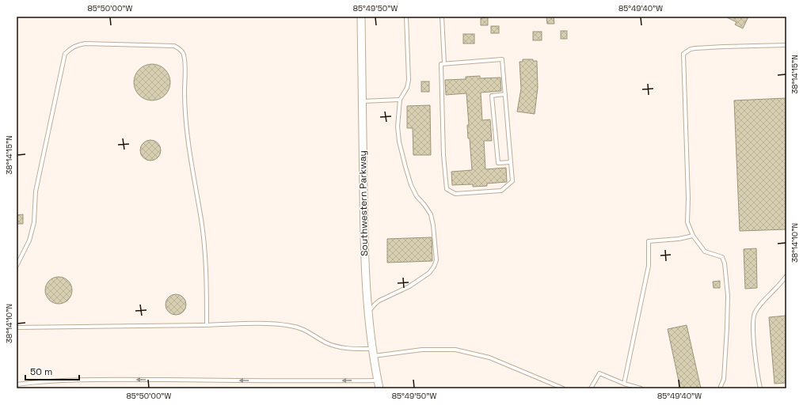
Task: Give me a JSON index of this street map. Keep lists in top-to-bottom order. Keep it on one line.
{"streets":{"street":["Southwestern Parkway"]},"scale_bar":"50 m","coordinates":["85°50'00\"W","85°49'50\"W","85°49'40\"W","38°14'15\"N","38°14'10\"N"]}
